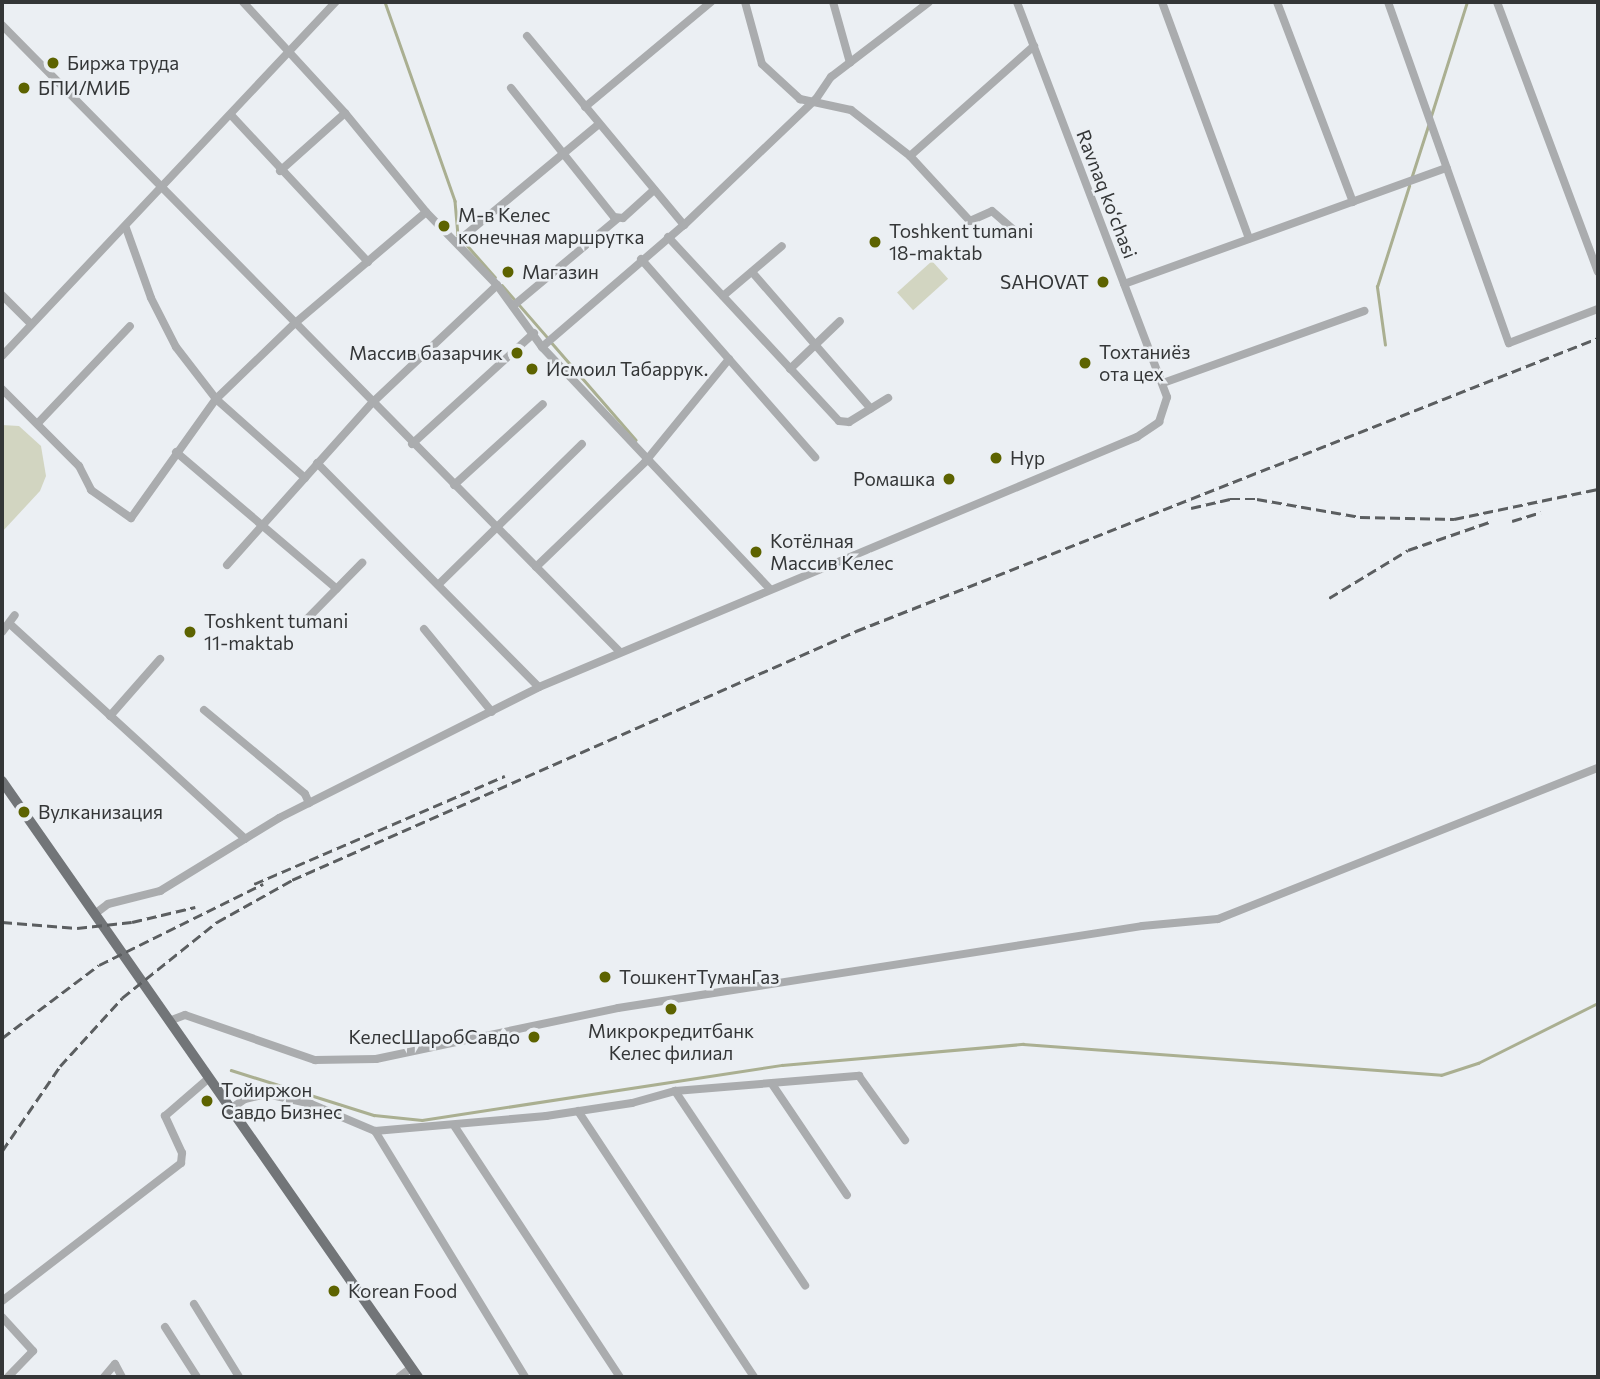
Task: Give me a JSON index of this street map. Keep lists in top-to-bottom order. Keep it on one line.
{"streets":{"street":["Ravnaq ko‘chasi"]},"places":["Биржа труда","БПИ/МИБ","М-в Келес конечная маршрутка","Toshkent tumani 18-maktab","Магазин","SAHOVAT","Массив базарчик","Тохтаниёз ота цех","Исмоил Табаррук.","Нур","Ромашка","Котёлная Массив Келес","Toshkent tumani 11-maktab","Вулканизация","ТошкентТуманГаз","Микрокредитбанк Келес филиал","КелесШаробСавдо","Тойиржон Савдо Бизнес","Korean Food"]}
